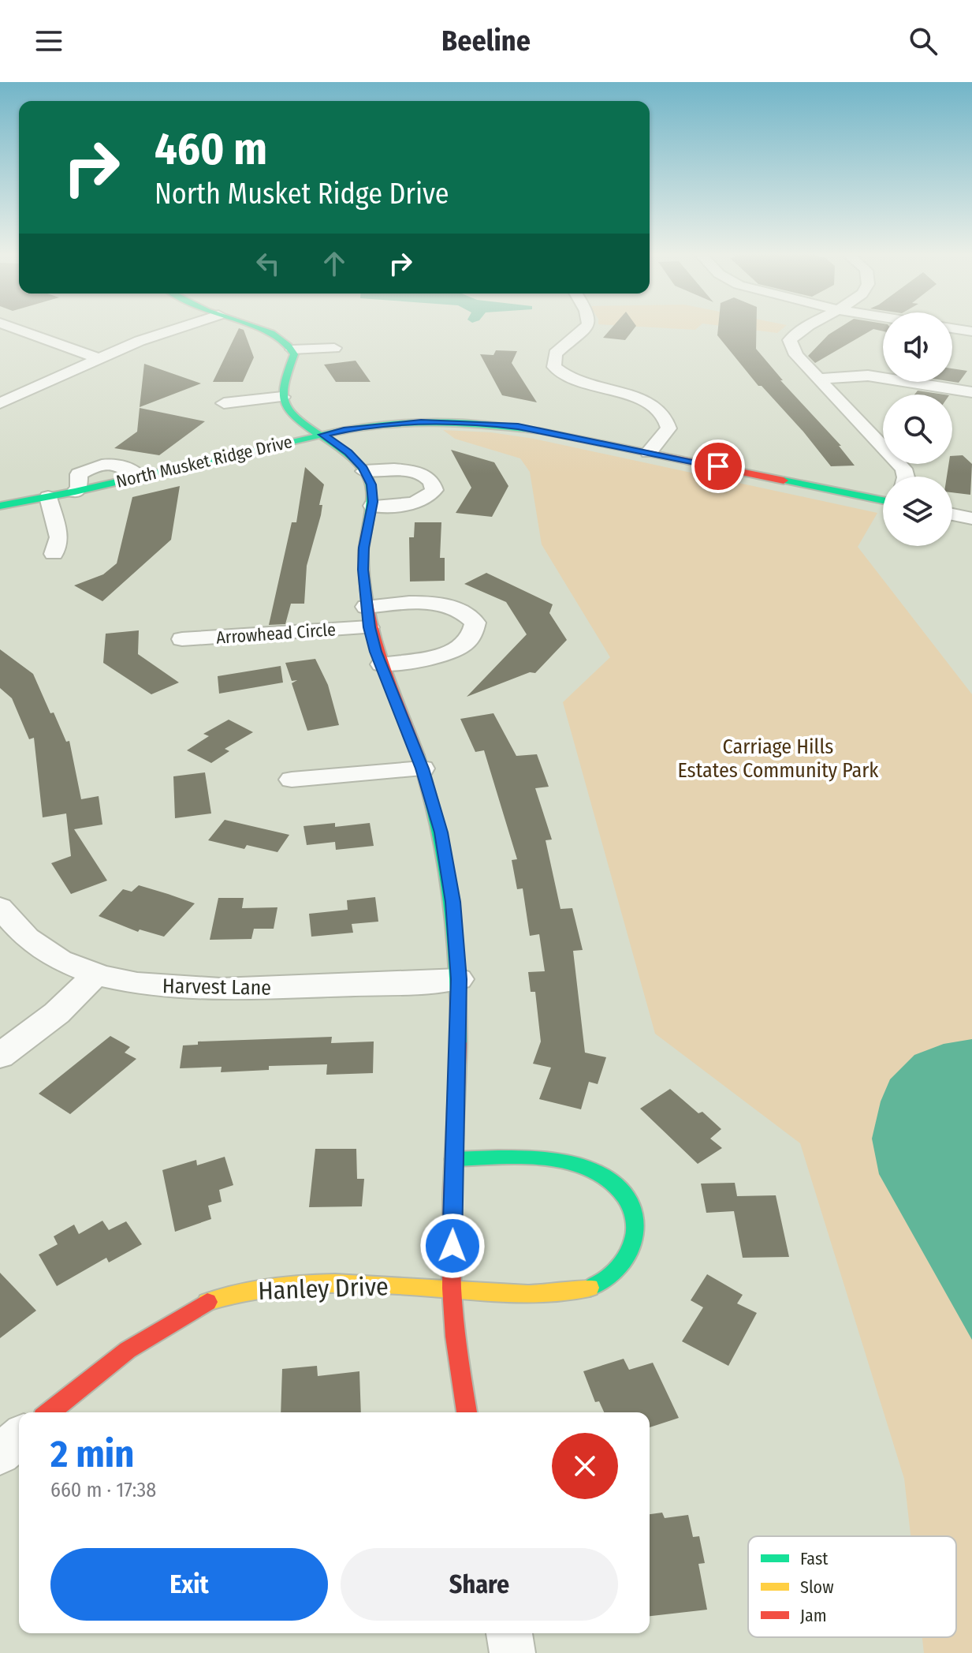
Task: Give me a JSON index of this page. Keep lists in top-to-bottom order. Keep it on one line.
{"streets":{"street":["North Musket Ridge Drive","Arrowhead Circle","Harvest Lane","Hanley Drive"]},"parks":["Carriage Hills Estates Community Park"],"legend":["Fast","Slow","Jam"],"page":{"header":"Beeline","turn":["460 m","North Musket Ridge Drive"],"heading":["2 min","660 m · 17:38"],"buttons":["Exit","Share"]}}
